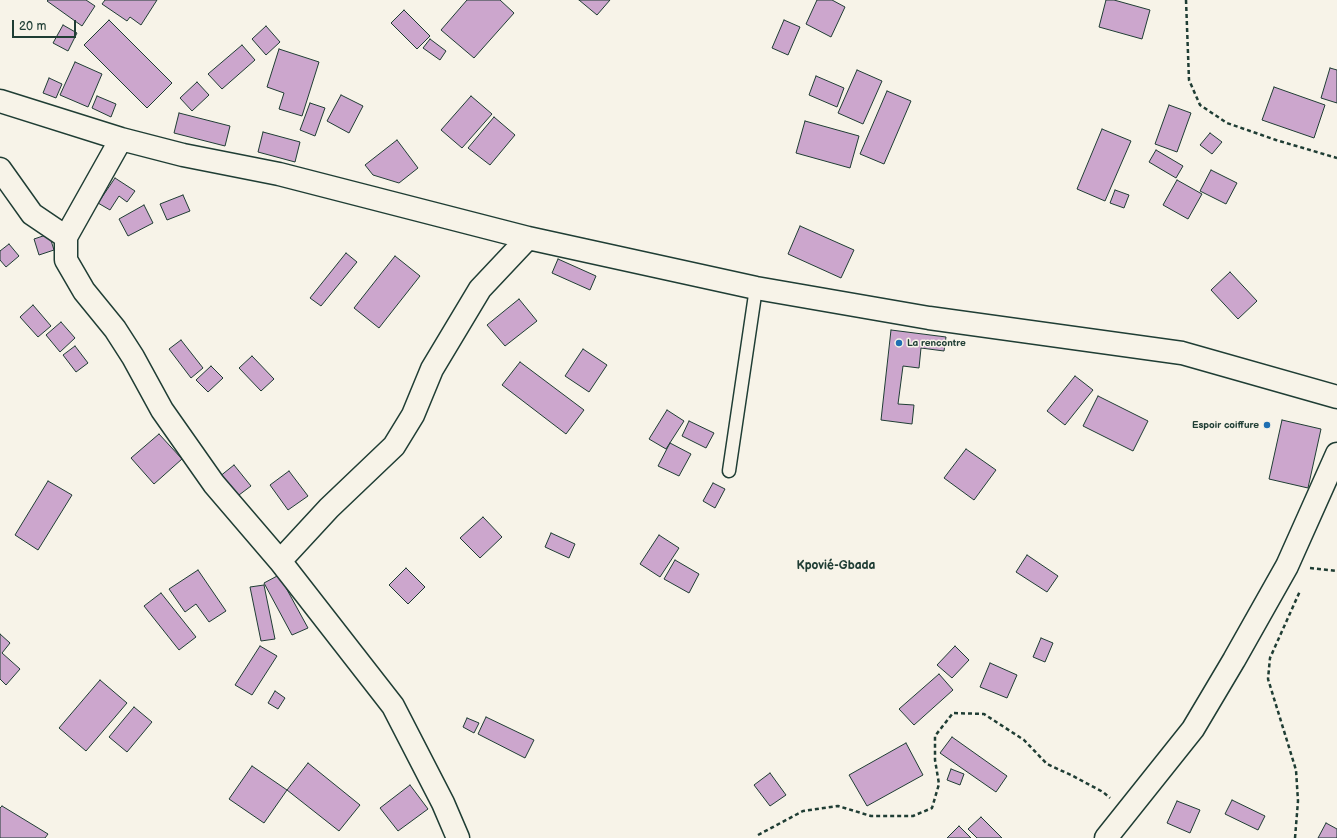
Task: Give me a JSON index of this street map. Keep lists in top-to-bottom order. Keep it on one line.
{"districts":["Kpovié-Gbada"],"places":["La rencontre","Espoir coiffure"],"scale_bar":"20 m"}
